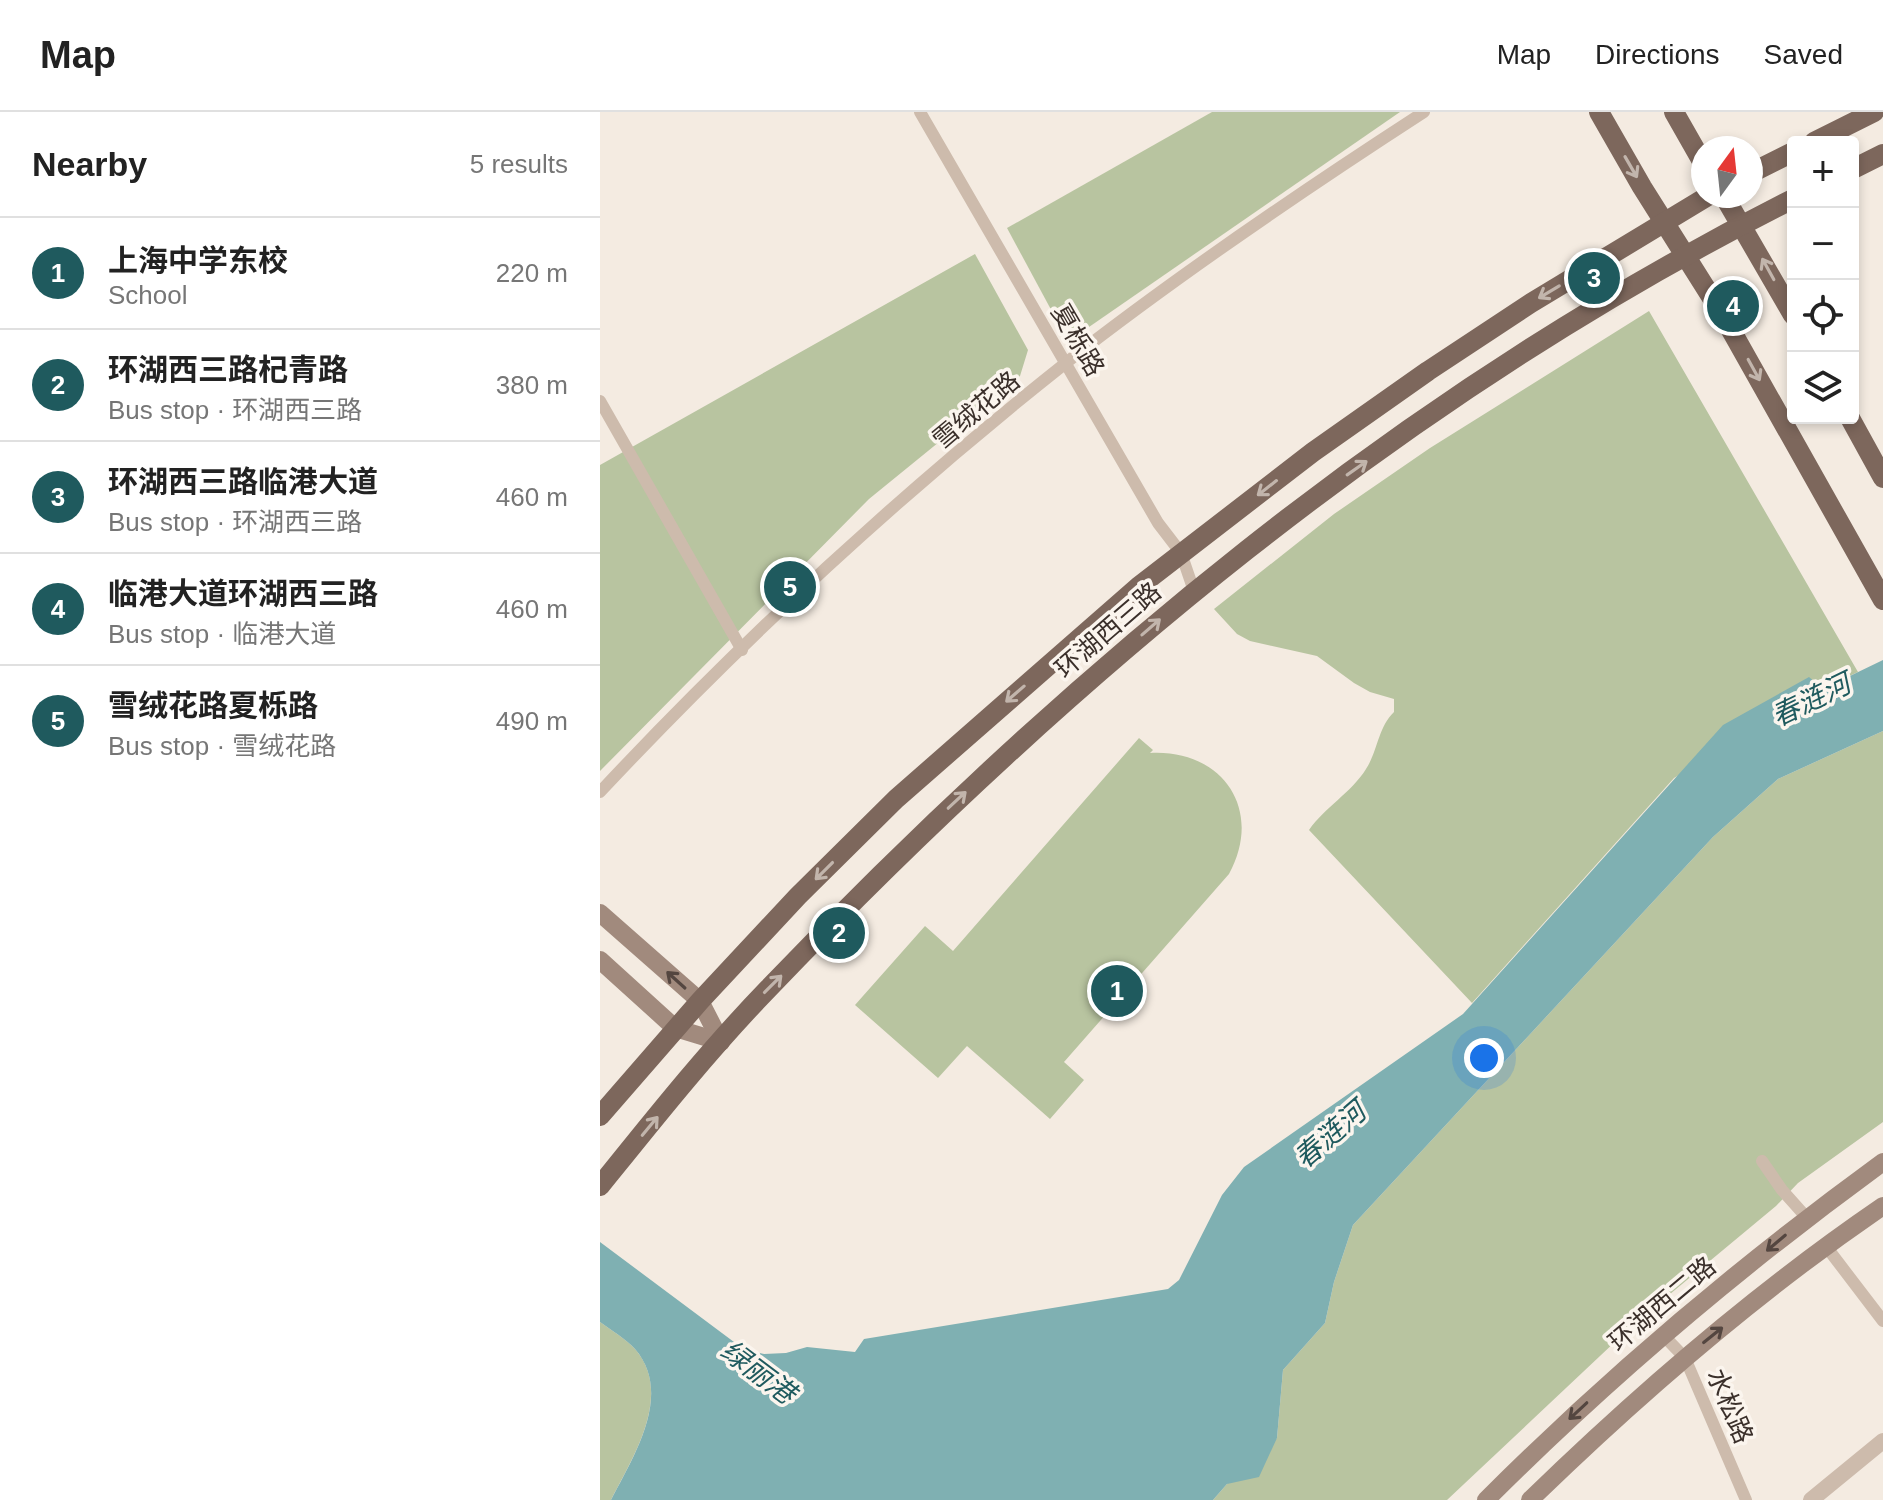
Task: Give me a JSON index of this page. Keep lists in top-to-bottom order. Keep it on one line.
{"streets":{"main road":["环湖西三路","环湖西二路"],"street":["夏栎路","雪绒花路","水松路"]},"crossings":[["夏栎路","雪绒花路"],["夏栎路","环湖西三路"],["环湖西二路","水松路"]],"water":["春涟河","绿丽港"],"north":"top","page":{"header":"Map","nav":["Map","Directions","Saved"],"heading":["Nearby","5 results"],"map_buttons":["+","−"],"list":[{"mark":"1","name":"上海中学东校","note":"School","value":"220 m"},{"mark":"2","name":"环湖西三路杞青路","note":"Bus stop · 环湖西三路","value":"380 m"},{"mark":"3","name":"环湖西三路临港大道","note":"Bus stop · 环湖西三路","value":"460 m"},{"mark":"4","name":"临港大道环湖西三路","note":"Bus stop · 临港大道","value":"460 m"},{"mark":"5","name":"雪绒花路夏栎路","note":"Bus stop · 雪绒花路","value":"490 m"}],"pins":["3","4","5","2","1"]}}
